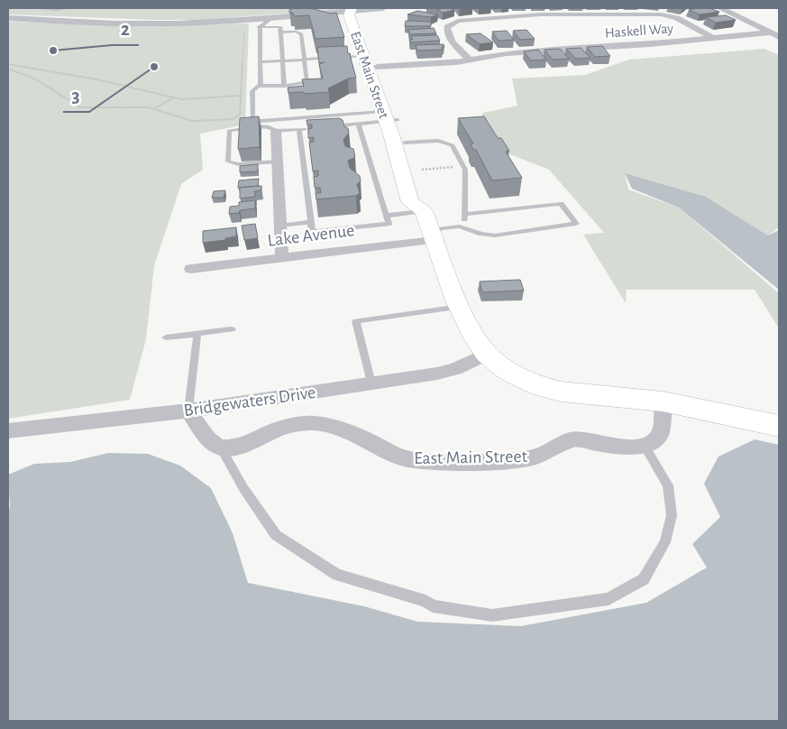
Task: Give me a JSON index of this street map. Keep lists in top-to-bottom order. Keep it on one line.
{"streets":{"main road":["East Main Street"],"street":["Haskell Way","Lake Avenue","Bridgewaters Drive"]},"crossings":[["Haskell Way","East Main Street"],["East Main Street","Lake Avenue"],["East Main Street","Bridgewaters Drive"]],"places":["2","3"]}
